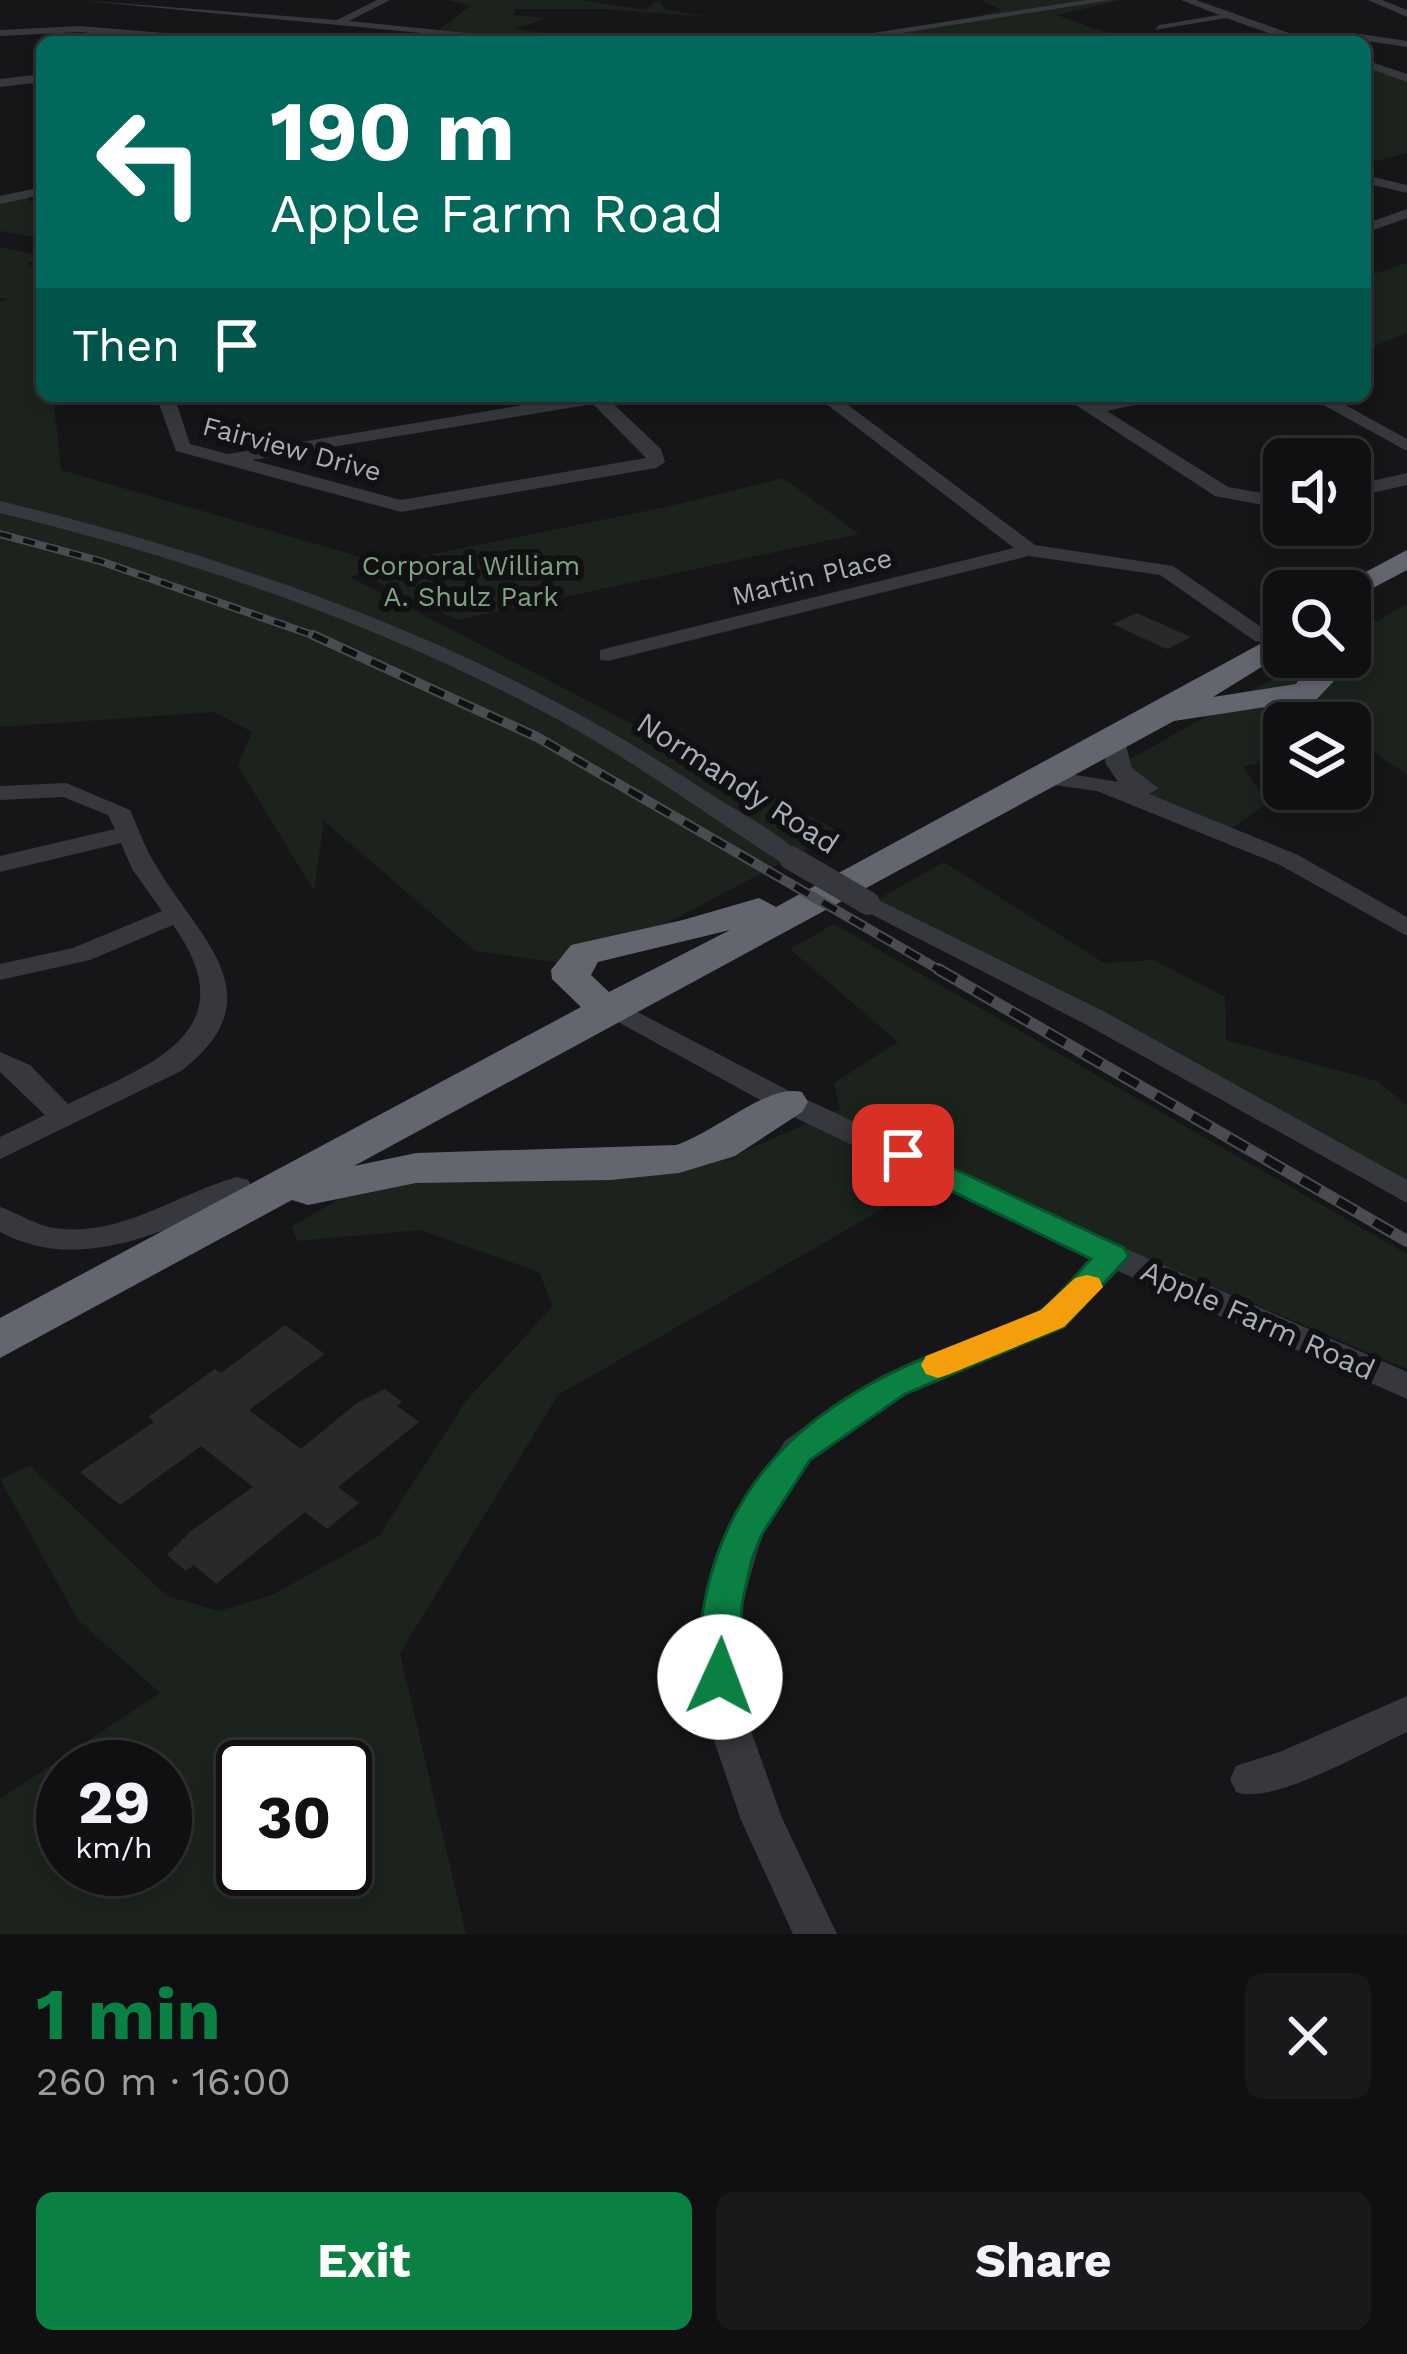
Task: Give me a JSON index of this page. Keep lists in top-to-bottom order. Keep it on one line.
{"streets":{"street":["Fairview Drive","Martin Place","Normandy Road","Apple Farm Road"]},"parks":["Corporal William A. Shulz Park"],"page":{"turn":["190 m","Apple Farm Road"],"then":"Then","speed":"29 km/h","limit":"30","heading":["1 min","260 m · 16:00"],"buttons":["Exit","Share"]}}
